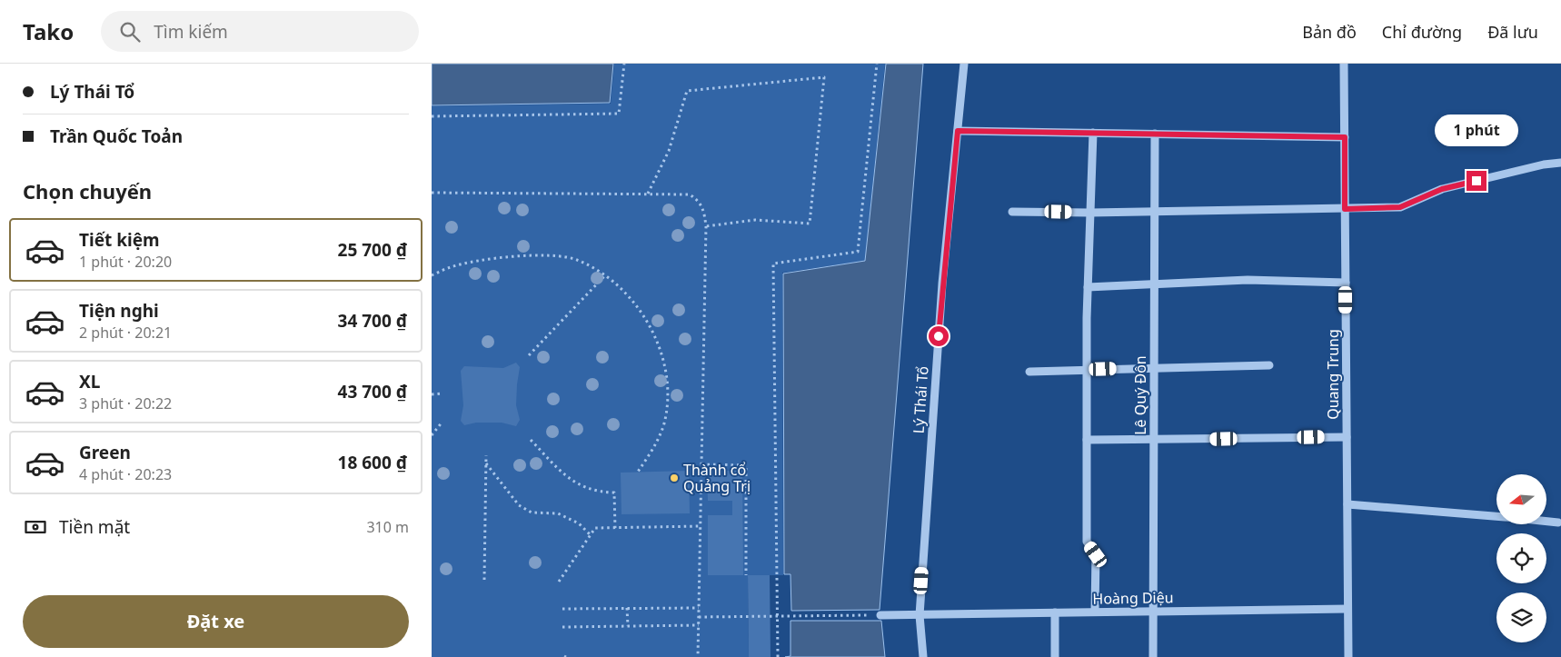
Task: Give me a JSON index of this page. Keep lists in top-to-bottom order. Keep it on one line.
{"streets":{"street":["Quang Trung","Lê Quý Đôn","Lý Thái Tổ","Hoàng Diệu"]},"crossings":[["Quang Trung","Hoàng Diệu"],["Lê Quý Đôn","Hoàng Diệu"],["Lý Thái Tổ","Hoàng Diệu"]],"places":["Thành cổ Quảng Trị"],"north":"left","page":{"header":"Tako","search":"Tìm kiếm","nav":["Bản đồ","Chỉ đường","Đã lưu"],"banner":["Lý Thái Tổ","Trần Quốc Toản"],"bubble":"1 phút","heading":"Chọn chuyến","list":[{"name":"Tiết kiệm","note":"1 phút · 20:20","value":"25 700 ₫"},{"name":"Tiện nghi","note":"2 phút · 20:21","value":"34 700 ₫"},{"name":"XL","note":"3 phút · 20:22","value":"43 700 ₫"},{"name":"Green","note":"4 phút · 20:23","value":"18 600 ₫"}],"pay":["Tiền mặt","310 m"],"buttons":"Đặt xe"}}
